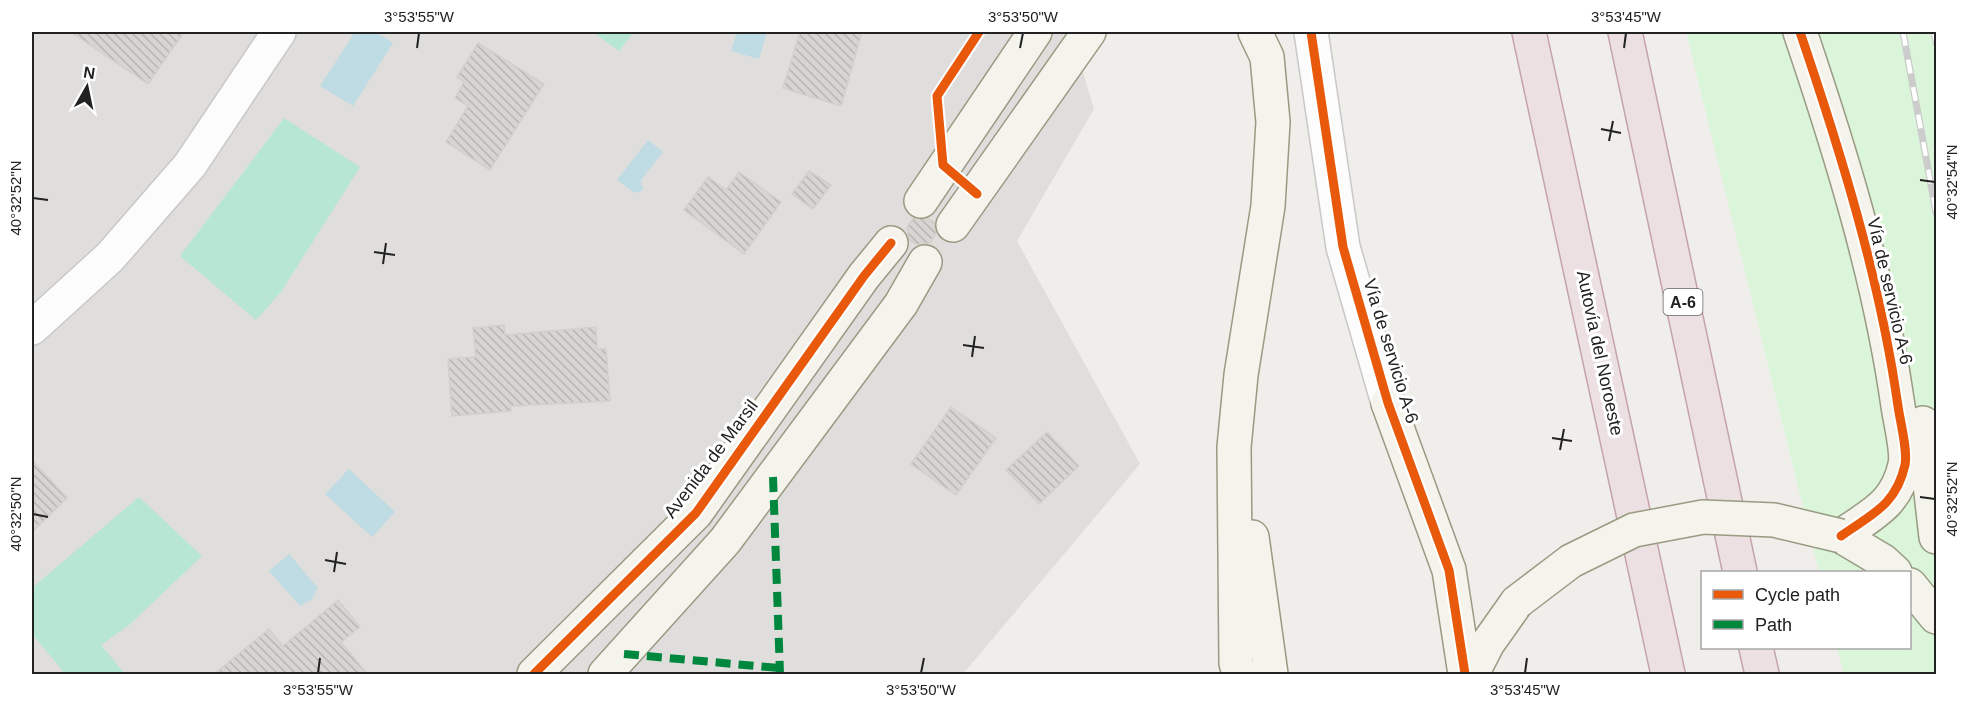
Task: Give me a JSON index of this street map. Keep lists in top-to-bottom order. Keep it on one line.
{"streets":{"highway":["A-6","Autovía del Noroeste"],"street":["Vía de servicio A-6","Avenida de Marsil"]},"legend":["Cycle path","Path"],"north":"top","coordinates":["3°53'55\"W","3°53'50\"W","3°53'45\"W","40°32'54\"N","40°32'52\"N","40°32'50\"N"]}
